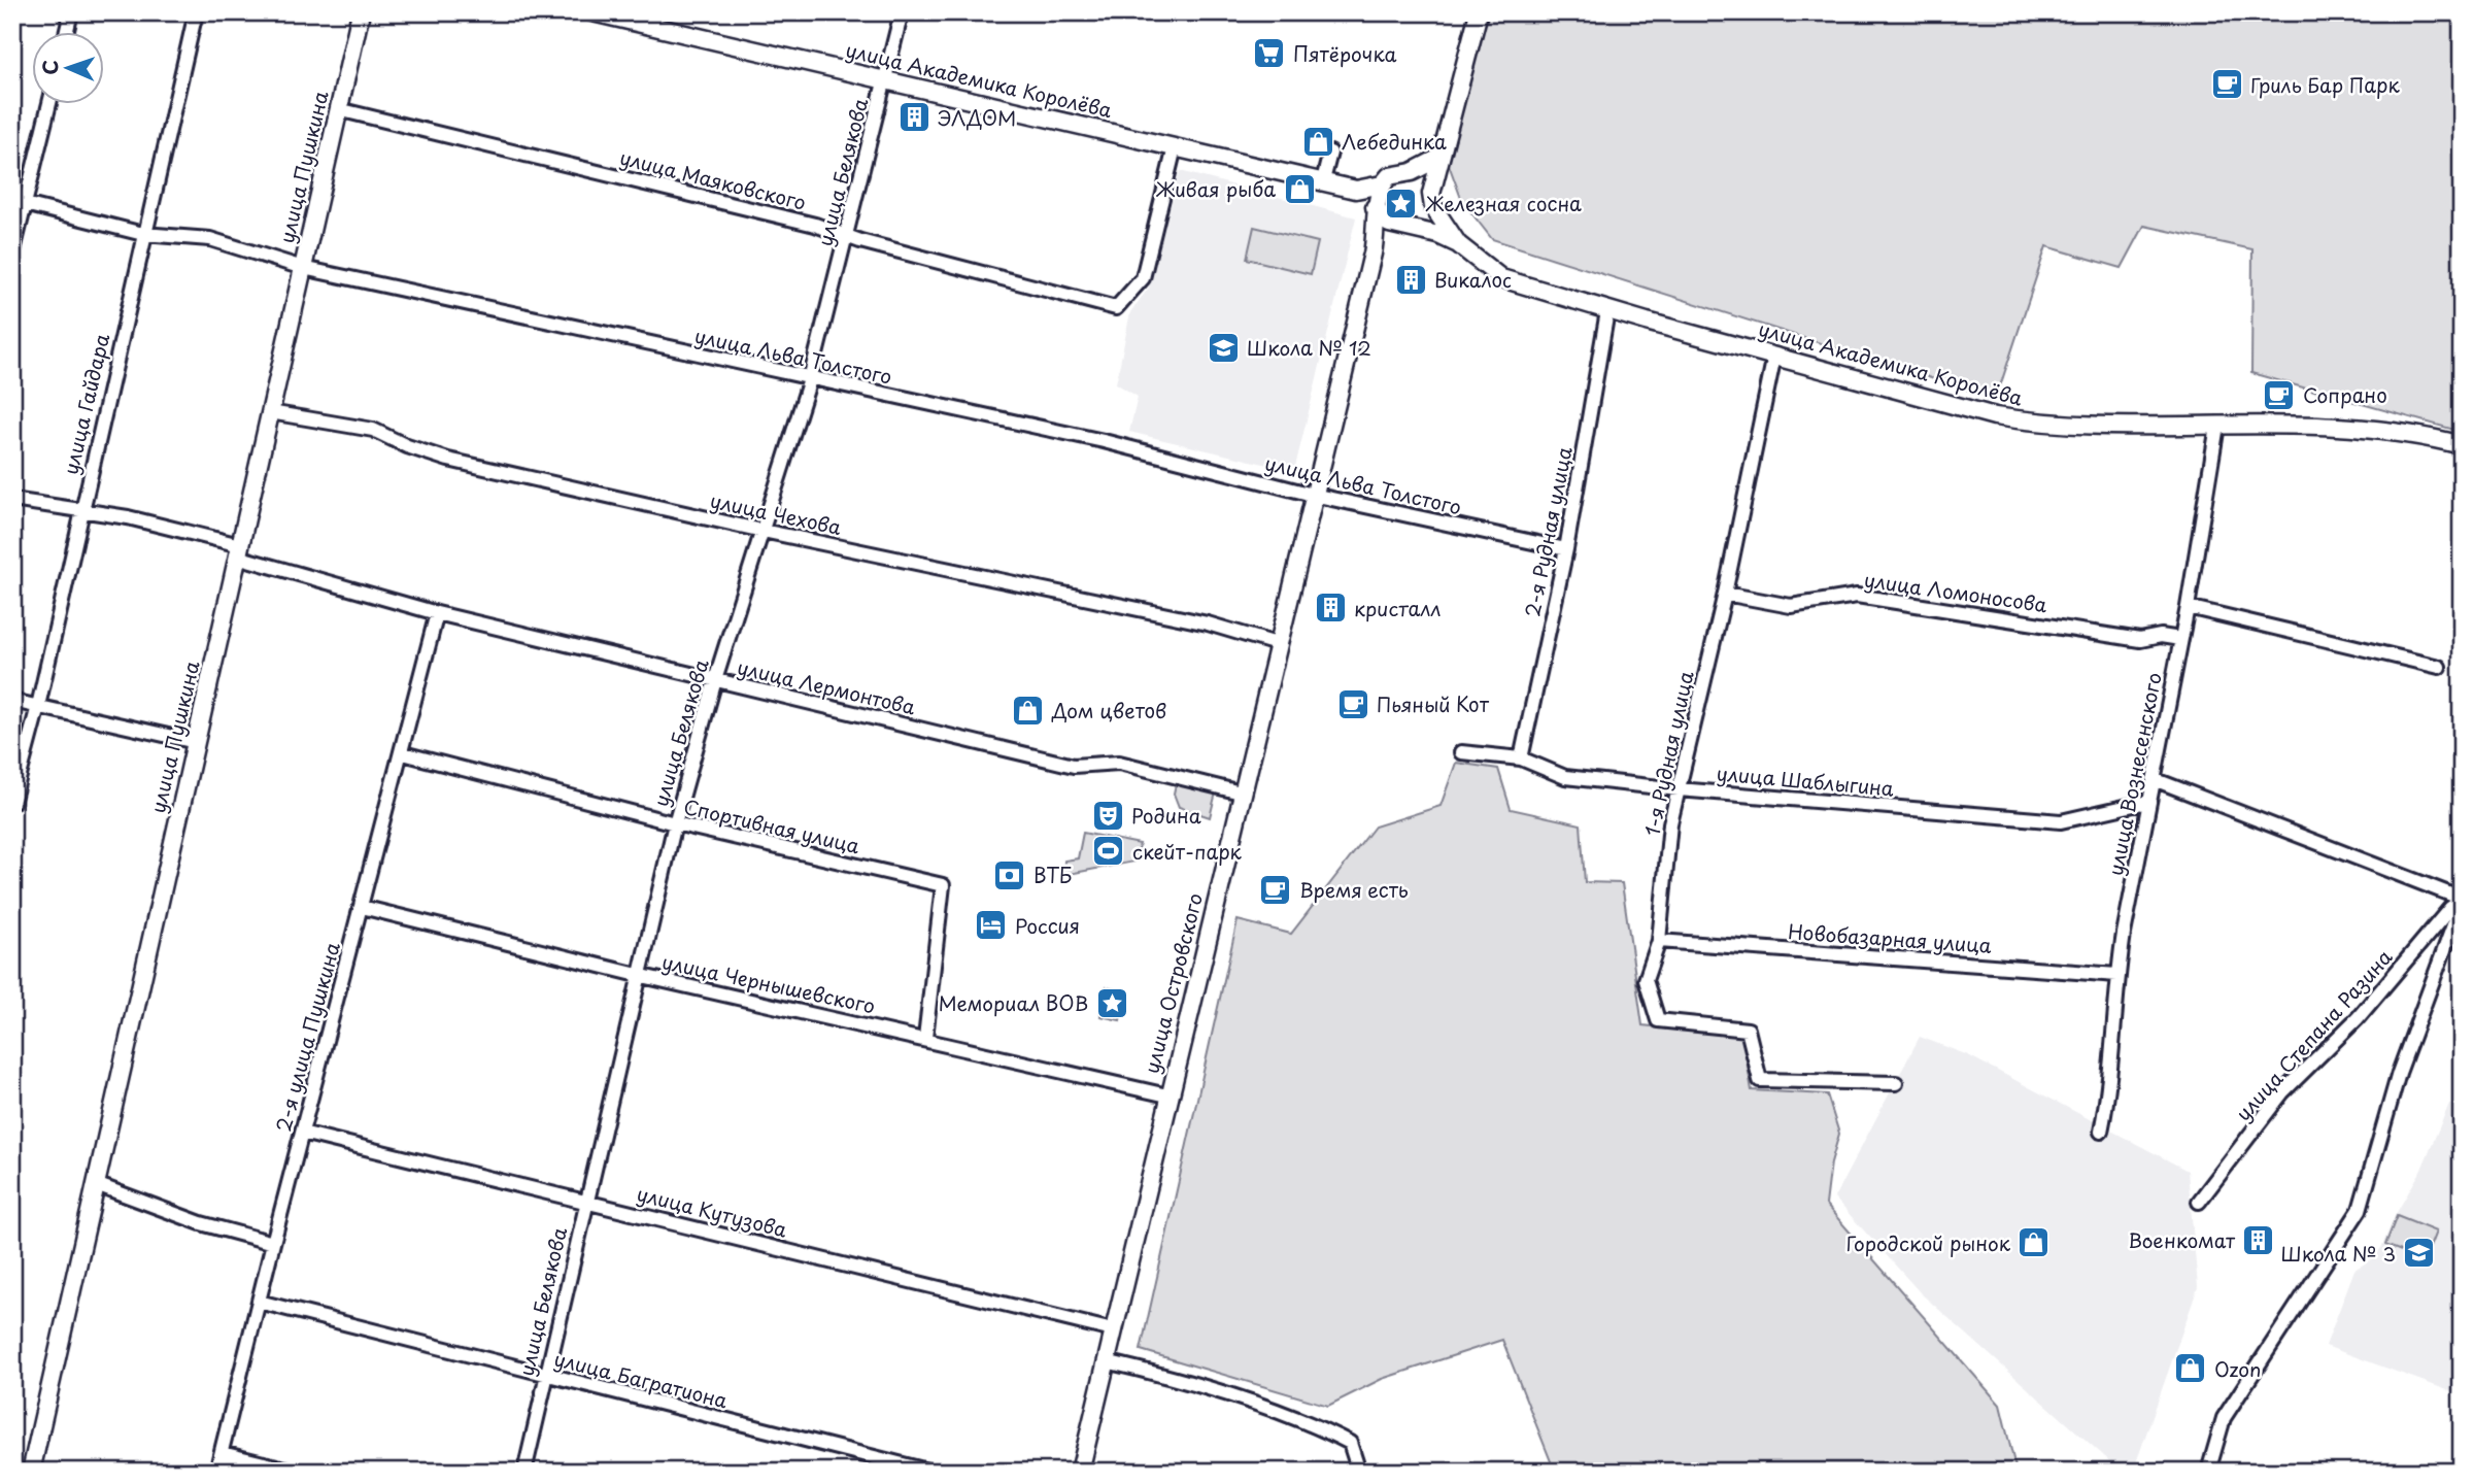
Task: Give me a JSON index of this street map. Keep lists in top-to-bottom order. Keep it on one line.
{"streets":{"street":["улица Академика Королёва","улица Пушкина","улица Белякова","улица Маяковского","улица Льва Толстого","улица Гайдара","улица Чехова","2-я Рудная улица","улица Ломоносова","улица Лермонтова","1-я Рудная улица","улица Вознесенского","улица Шаблыгина","Спортивная улица","Новобазарная улица","улица Чернышевского","улица Островского","улица Степана Разина","2-я улица Пушкина","улица Кутузова","улица Багратиона"]},"crossings":[["улица Академика Королёва","улица Белякова"],["улица Академика Королёва","улица Маяковского"],["улица Академика Королёва","2-я Рудная улица"],["улица Академика Королёва","1-я Рудная улица"],["улица Академика Королёва","улица Вознесенского"],["улица Пушкина","улица Маяковского"],["улица Пушкина","улица Льва Толстого"],["улица Пушкина","улица Чехова"],["улица Пушкина","улица Лермонтова"],["улица Белякова","улица Маяковского"],["улица Белякова","улица Льва Толстого"],["улица Белякова","улица Чехова"],["улица Белякова","улица Лермонтова"],["улица Белякова","Спортивная улица"],["улица Белякова","улица Чернышевского"],["улица Белякова","улица Кутузова"],["улица Белякова","улица Багратиона"],["улица Льва Толстого","улица Гайдара"],["улица Льва Толстого","2-я Рудная улица"],["улица Льва Толстого","улица Островского"],["улица Гайдара","улица Лермонтова"],["улица Чехова","улица Островского"],["2-я Рудная улица","улица Шаблыгина"],["улица Ломоносова","1-я Рудная улица"],["улица Ломоносова","улица Вознесенского"],["улица Лермонтова","улица Островского"],["улица Лермонтова","2-я улица Пушкина"],["1-я Рудная улица","улица Шаблыгина"],["1-я Рудная улица","Новобазарная улица"],["улица Вознесенского","улица Шаблыгина"],["улица Вознесенского","Новобазарная улица"],["Спортивная улица","улица Чернышевского"],["Спортивная улица","2-я улица Пушкина"],["улица Чернышевского","улица Островского"],["улица Чернышевского","2-я улица Пушкина"],["улица Островского","улица Кутузова"],["2-я улица Пушкина","улица Кутузова"],["2-я улица Пушкина","улица Багратиона"]],"places":{"supermarket":["Пятёрочка"],"cafe":["Гриль Бар Парк","Сопрано","Пьяный Кот","Время есть"],"building":["ЭЛДОМ","Викалос","кристалл","Военкомат"],"shop":["Лебединка","Живая рыба","Дом цветов","Городской рынок","Ozon"],"place":["Железная сосна","Мемориал ВОВ"],"school or university":["Школа № 12","Школа № 3"],"theatre":["Родина"],"sports":["скейт-парк"],"bank":["ВТБ"],"hotel":["Россия"]},"north":"left"}
